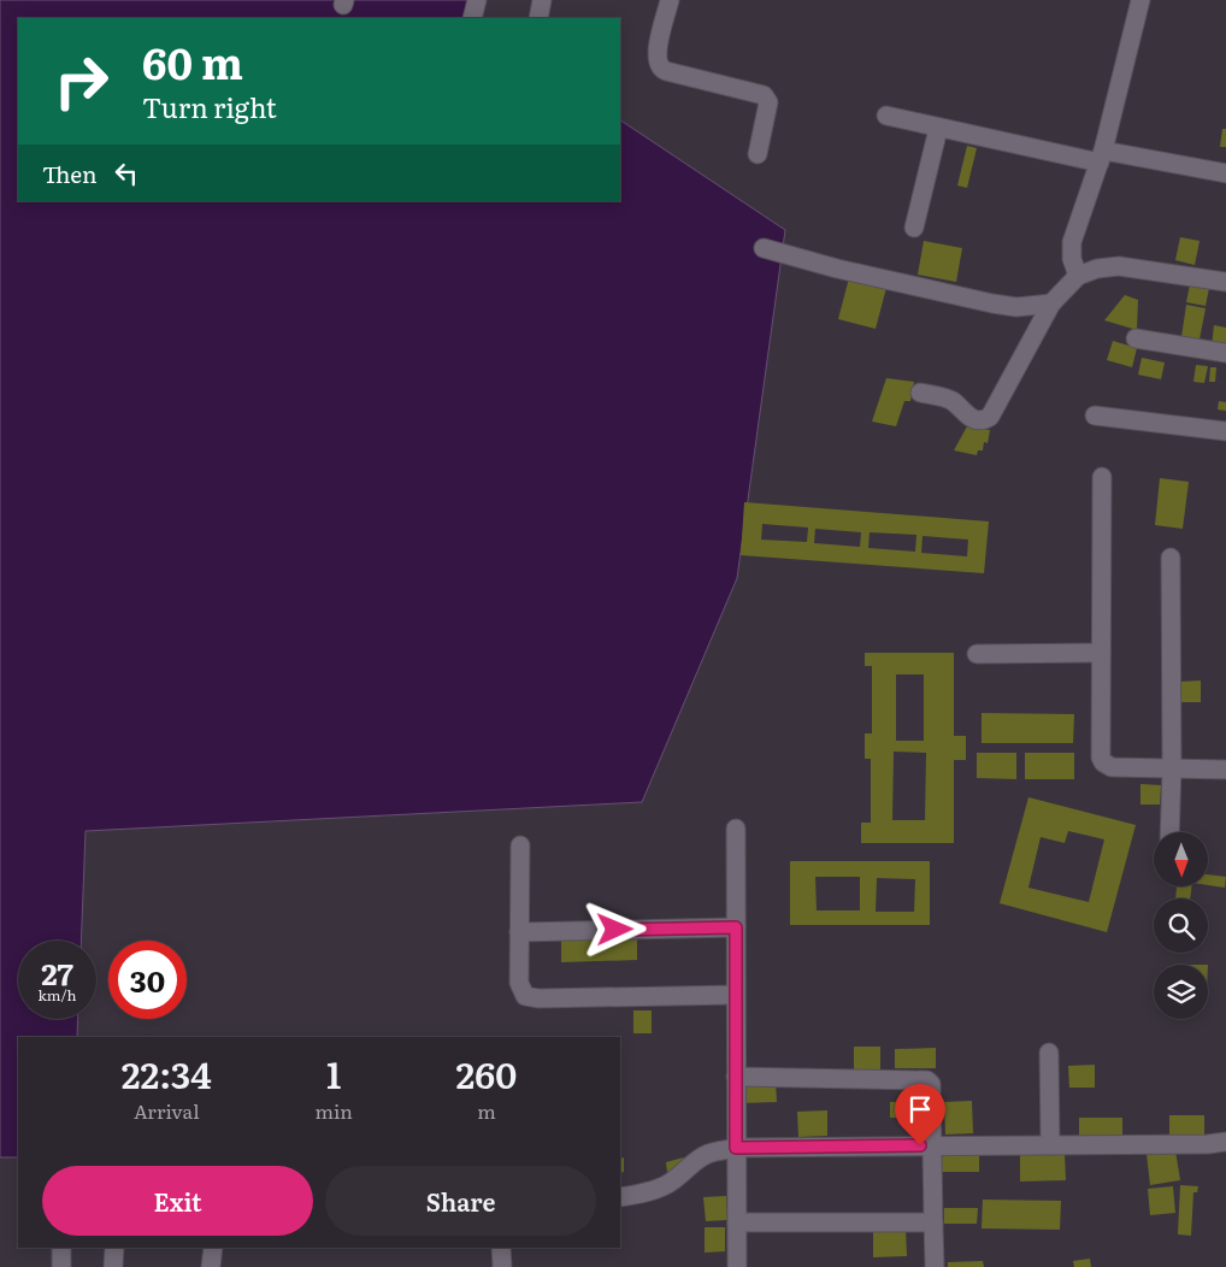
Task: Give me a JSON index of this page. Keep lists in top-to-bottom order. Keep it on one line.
{"north":"bottom","page":{"turn":["60 m","Turn right"],"then":"Then","speed":"27 km/h","limit":"30","eta":["22:34","Arrival","1","min","260","m"],"buttons":["Exit","Share"]}}
